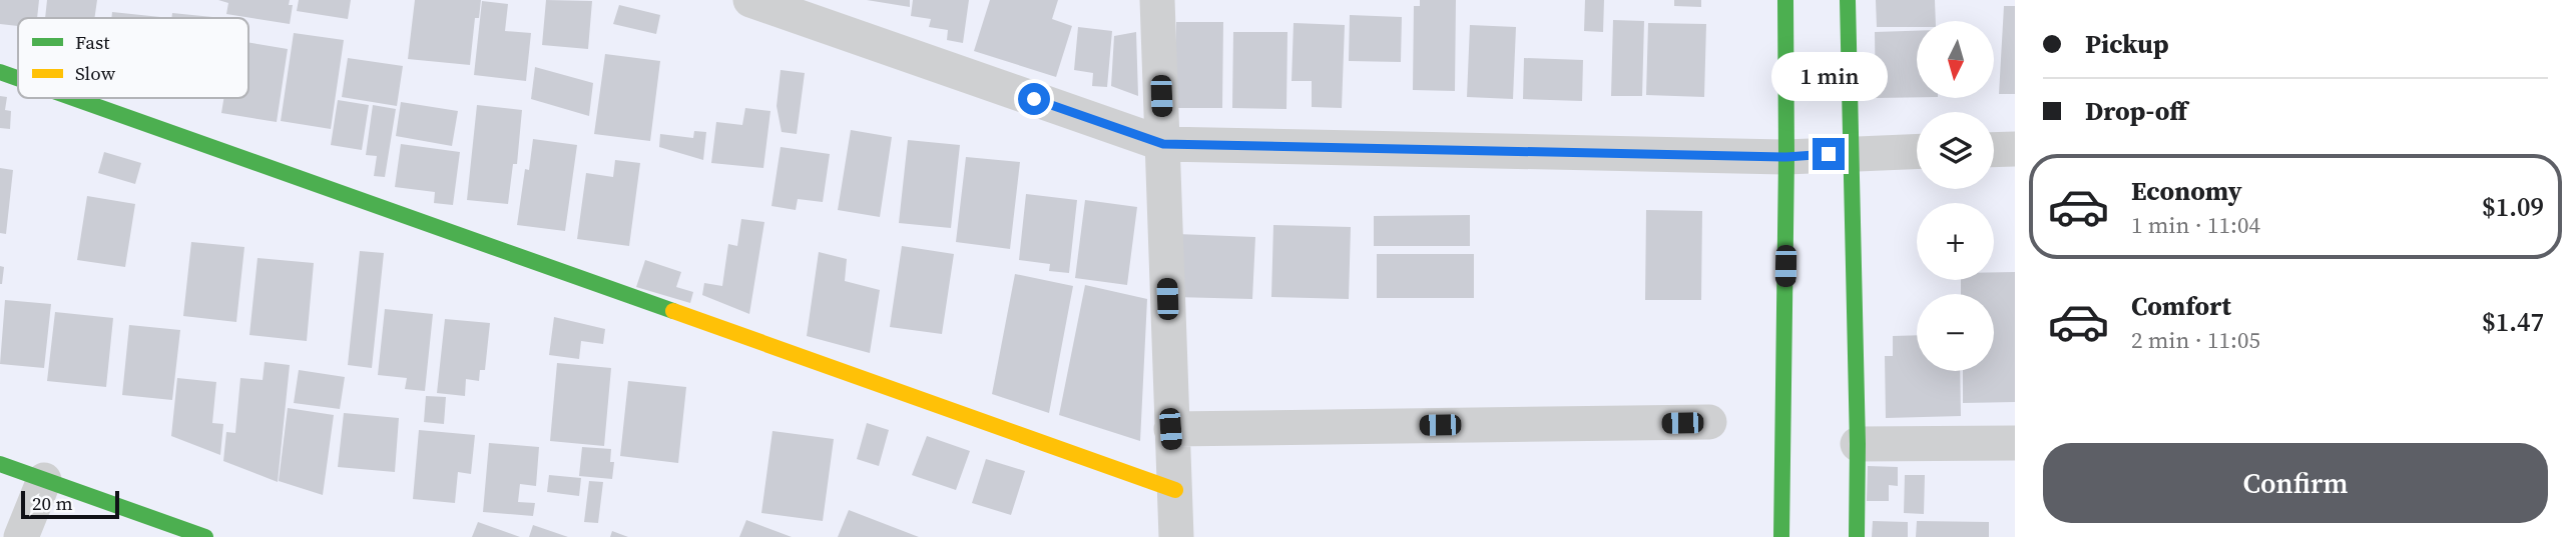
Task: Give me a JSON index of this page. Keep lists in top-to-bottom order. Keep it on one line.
{"legend":["Fast","Slow"],"scale_bar":"20 m","north":"bottom","page":{"banner":["Pickup","Drop-off"],"map_buttons":["+","−"],"bubble":"1 min","list":[{"name":"Economy","note":"1 min · 11:04","value":"$1.09"},{"name":"Comfort","note":"2 min · 11:05","value":"$1.47"}],"buttons":"Confirm","scale":"20 m"}}
